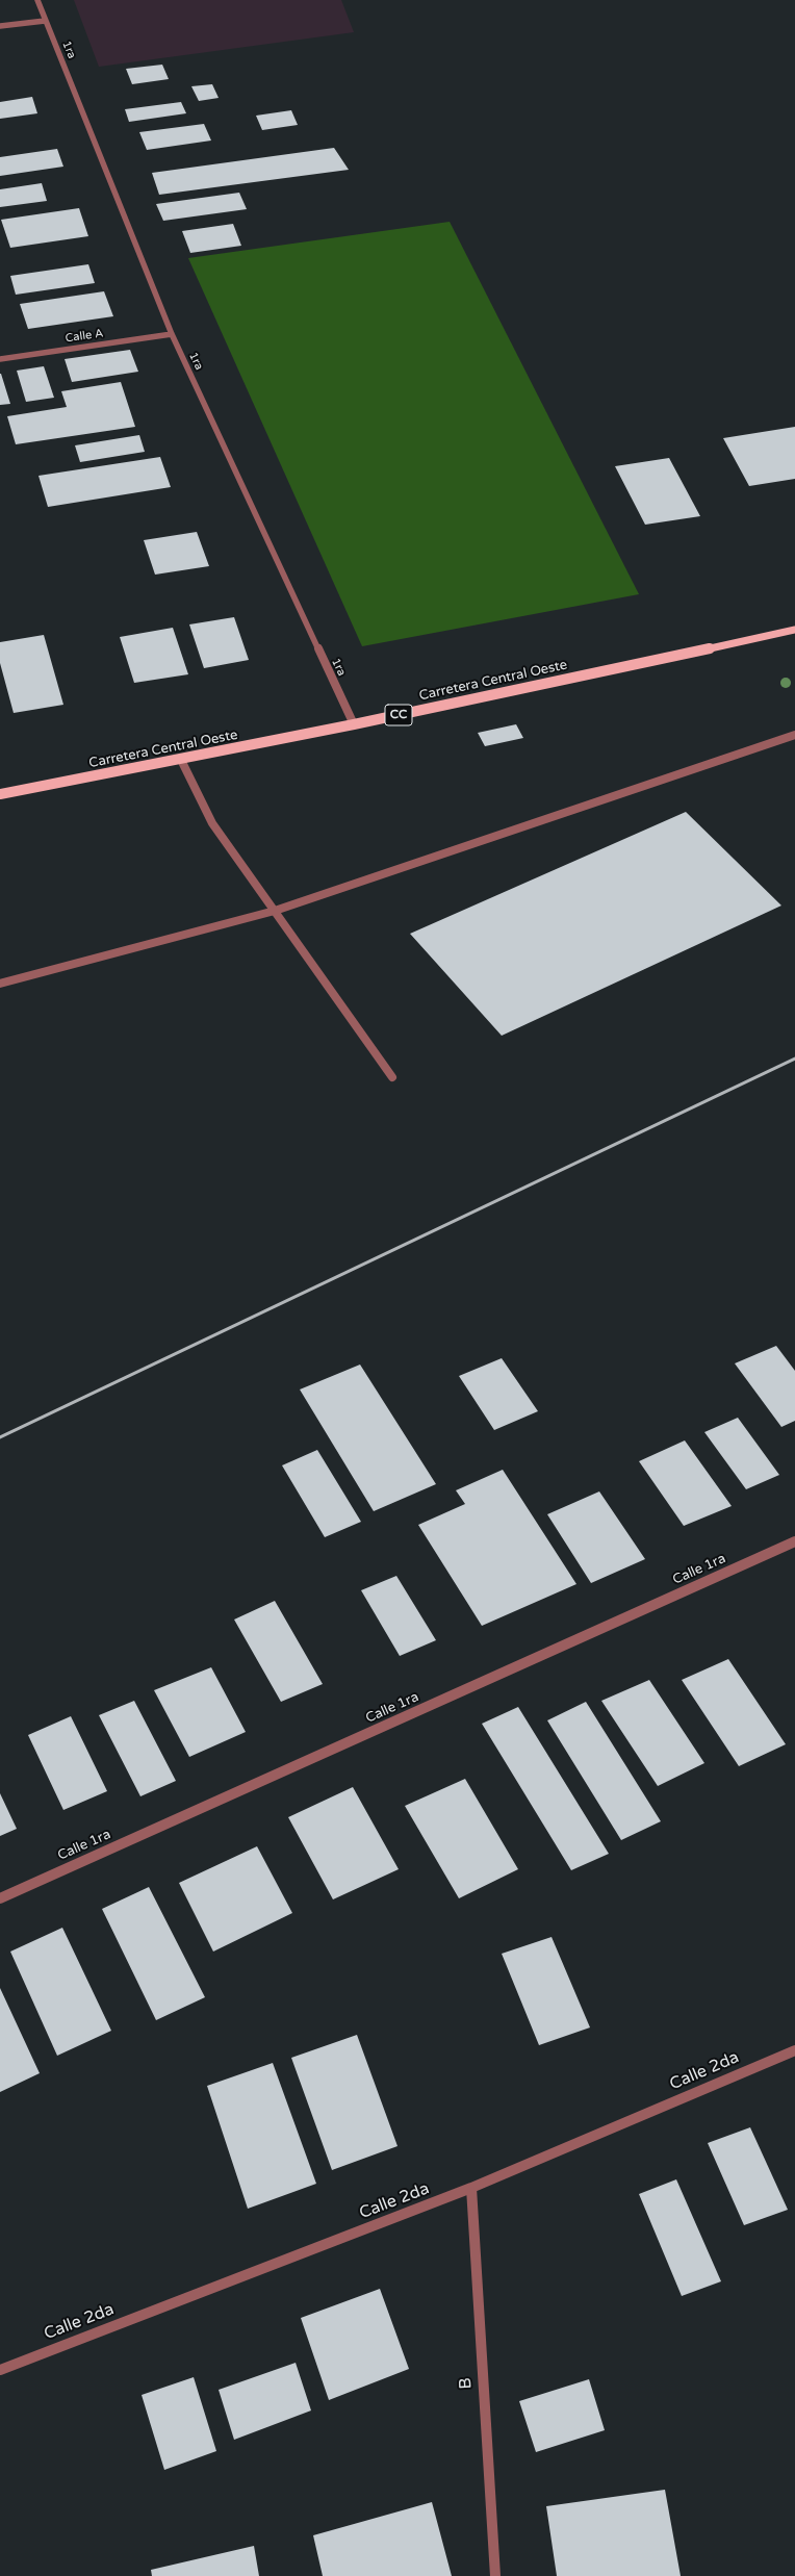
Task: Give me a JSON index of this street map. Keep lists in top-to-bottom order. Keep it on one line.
{"streets":{"main road":["Carretera Central Oeste","CC"],"street":["1ra","Calle A","Calle 1ra","Calle 2da","B"]},"crossings":[["1ra","Calle A"],["1ra","Carretera Central Oeste"],["Calle 2da","B"]]}
